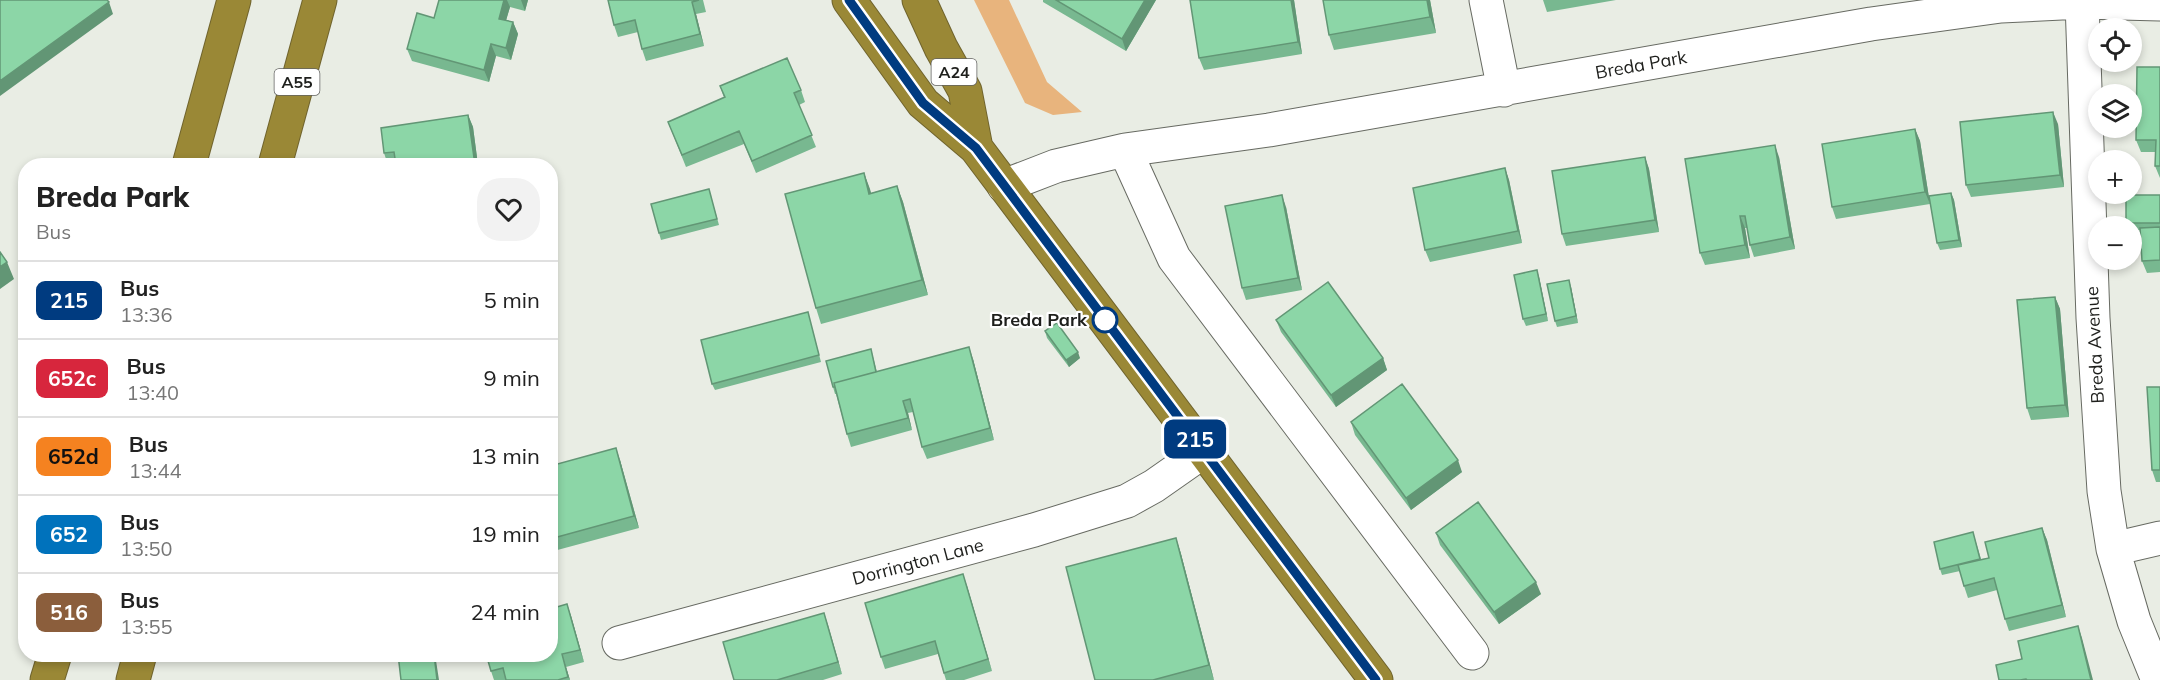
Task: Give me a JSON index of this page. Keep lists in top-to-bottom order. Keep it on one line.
{"streets":{"highway":["A24","A55"],"street":["Breda Park","Breda Avenue","Dorrington Lane"]},"crossings":[["Breda Park","A24"],["Breda Park","Breda Avenue"],["A24","Dorrington Lane"]],"places":["Breda Park"],"lines":["bus line 215"],"page":{"on_map":"215","map_buttons":["+","−"],"heading":["Breda Park","Bus"],"list":[{"mark":"215","name":"Bus","note":"13:36","value":"5 min"},{"mark":"652c","name":"Bus","note":"13:40","value":"9 min"},{"mark":"652d","name":"Bus","note":"13:44","value":"13 min"},{"mark":"652","name":"Bus","note":"13:50","value":"19 min"},{"mark":"516","name":"Bus","note":"13:55","value":"24 min"}]}}
